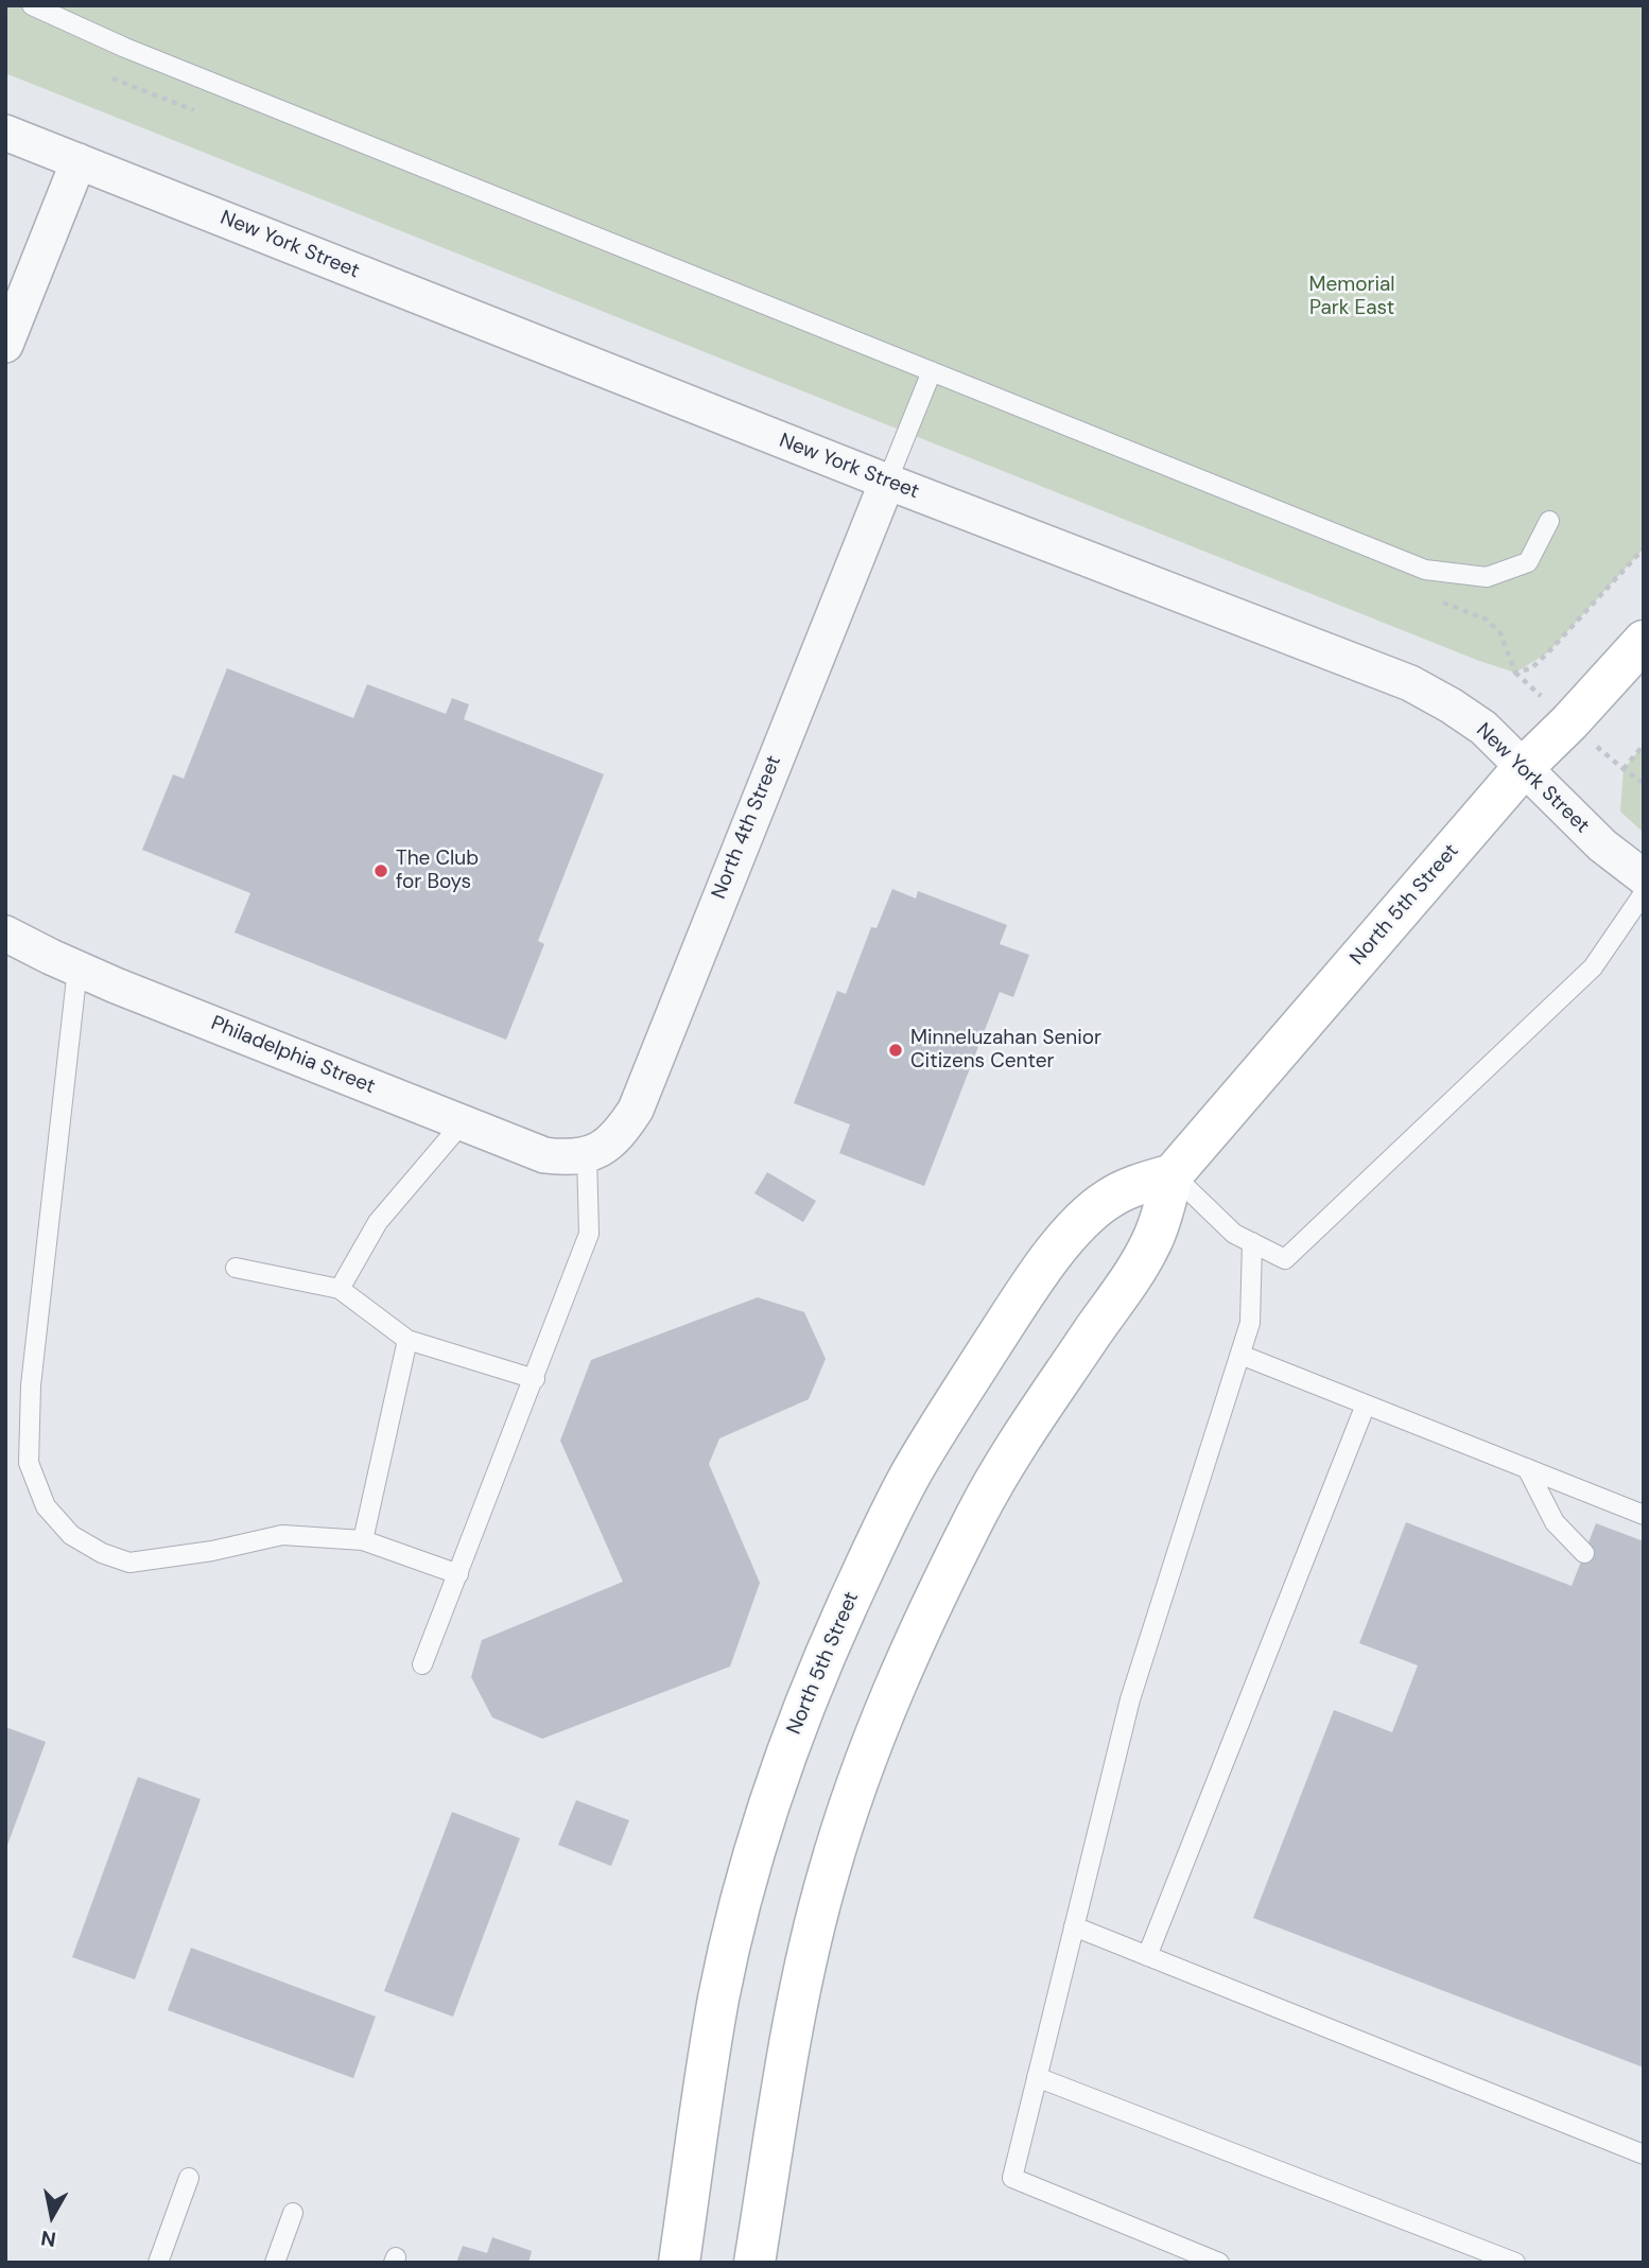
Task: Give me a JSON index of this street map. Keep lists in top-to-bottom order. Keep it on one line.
{"streets":{"main road":["North 5th Street"],"street":["New York Street","North 4th Street","Philadelphia Street"]},"crossings":[["New York Street","North 4th Street"],["New York Street","North 5th Street"],["North 4th Street","Philadelphia Street"]],"parks":["Memorial Park East"],"places":["The Club for Boys","Minneluzahan Senior Citizens Center"],"north":"bottom"}
